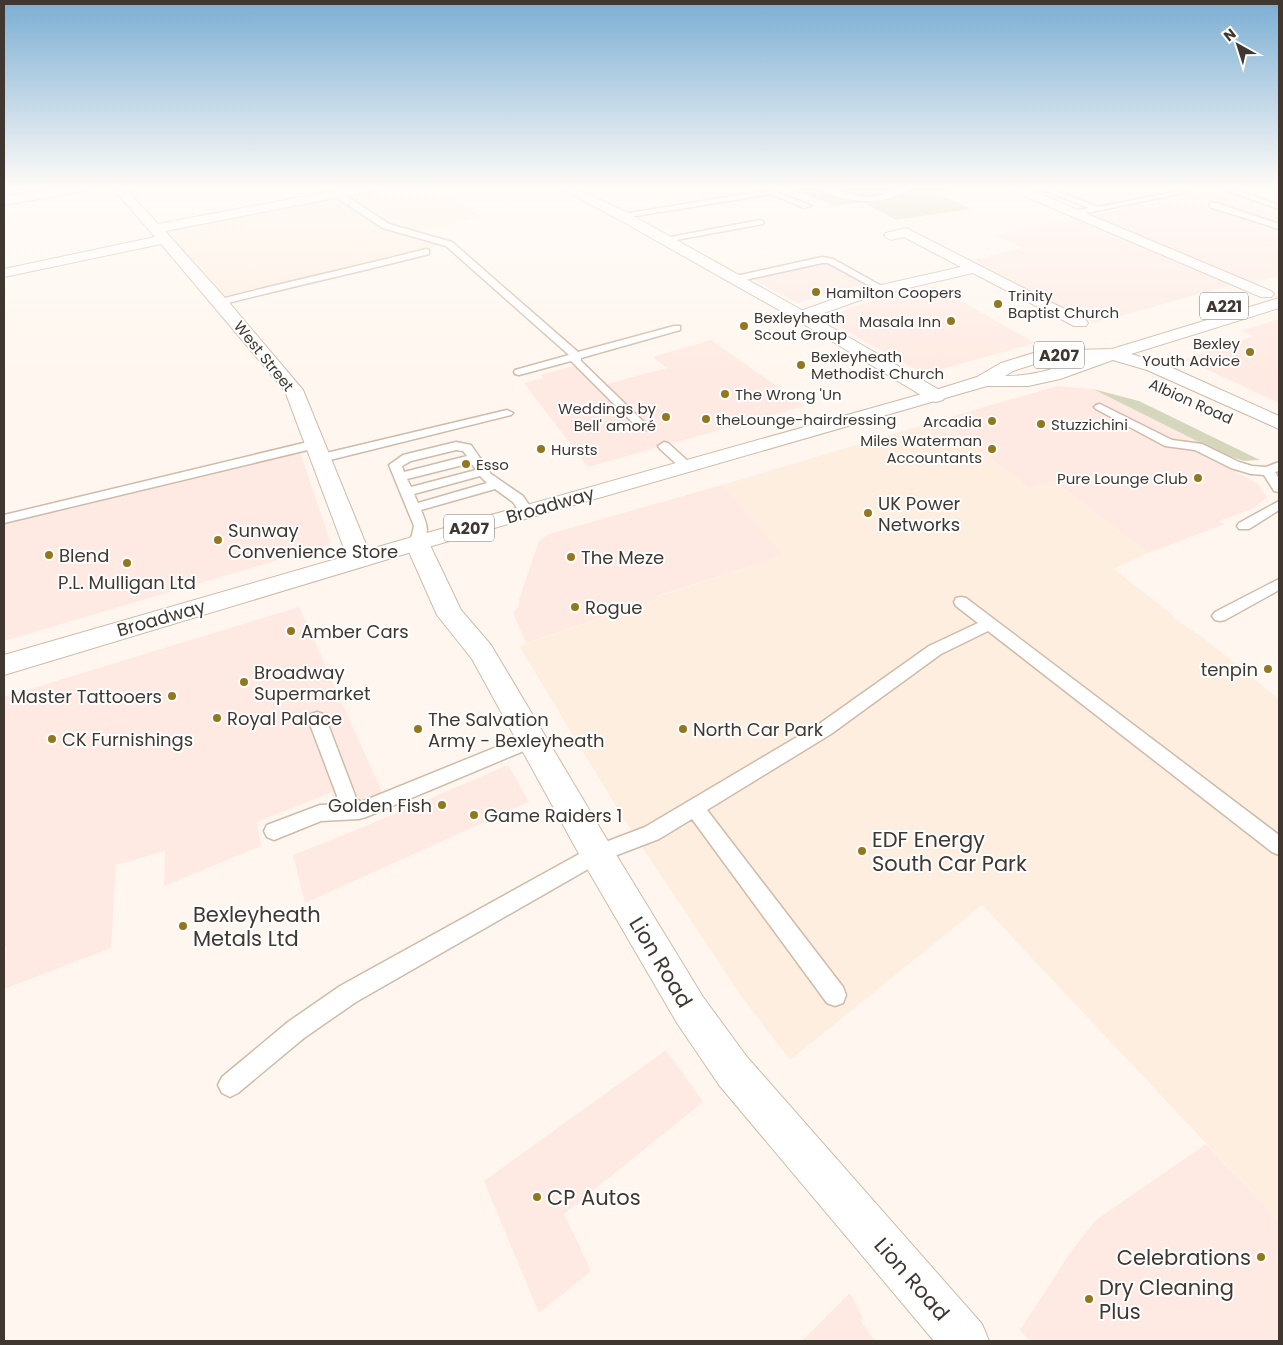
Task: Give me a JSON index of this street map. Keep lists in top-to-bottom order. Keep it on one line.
{"streets":{"street":["A221","A207","West Street","Albion Road","Broadway","Lion Road"]},"crossings":[["A221","Broadway"],["West Street","Broadway"],["Albion Road","Broadway"],["Broadway","Lion Road"]],"places":["Hamilton Coopers","Trinity Baptist Church","Masala Inn","Bexleyheath Scout Group","Bexley Youth Advice","Bexleyheath Methodist Church","The Wrong 'Un","Weddings by Bell' amoré","theLounge-hairdressing","Arcadia","Stuzzichini","Hursts","Miles Waterman Accountants","Esso","Pure Lounge Club","UK Power Networks","Sunway Convenience Store","Blend","The Meze","P.L. Mulligan Ltd","Rogue","Amber Cars","tenpin","Broadway Supermarket","Master Tattooers","Royal Palace","The Salvation Army - Bexleyheath","North Car Park","CK Furnishings","Golden Fish","Game Raiders 1","EDF Energy South Car Park","Bexleyheath Metals Ltd","CP Autos","Celebrations","Dry Cleaning Plus"],"north":"top left"}
